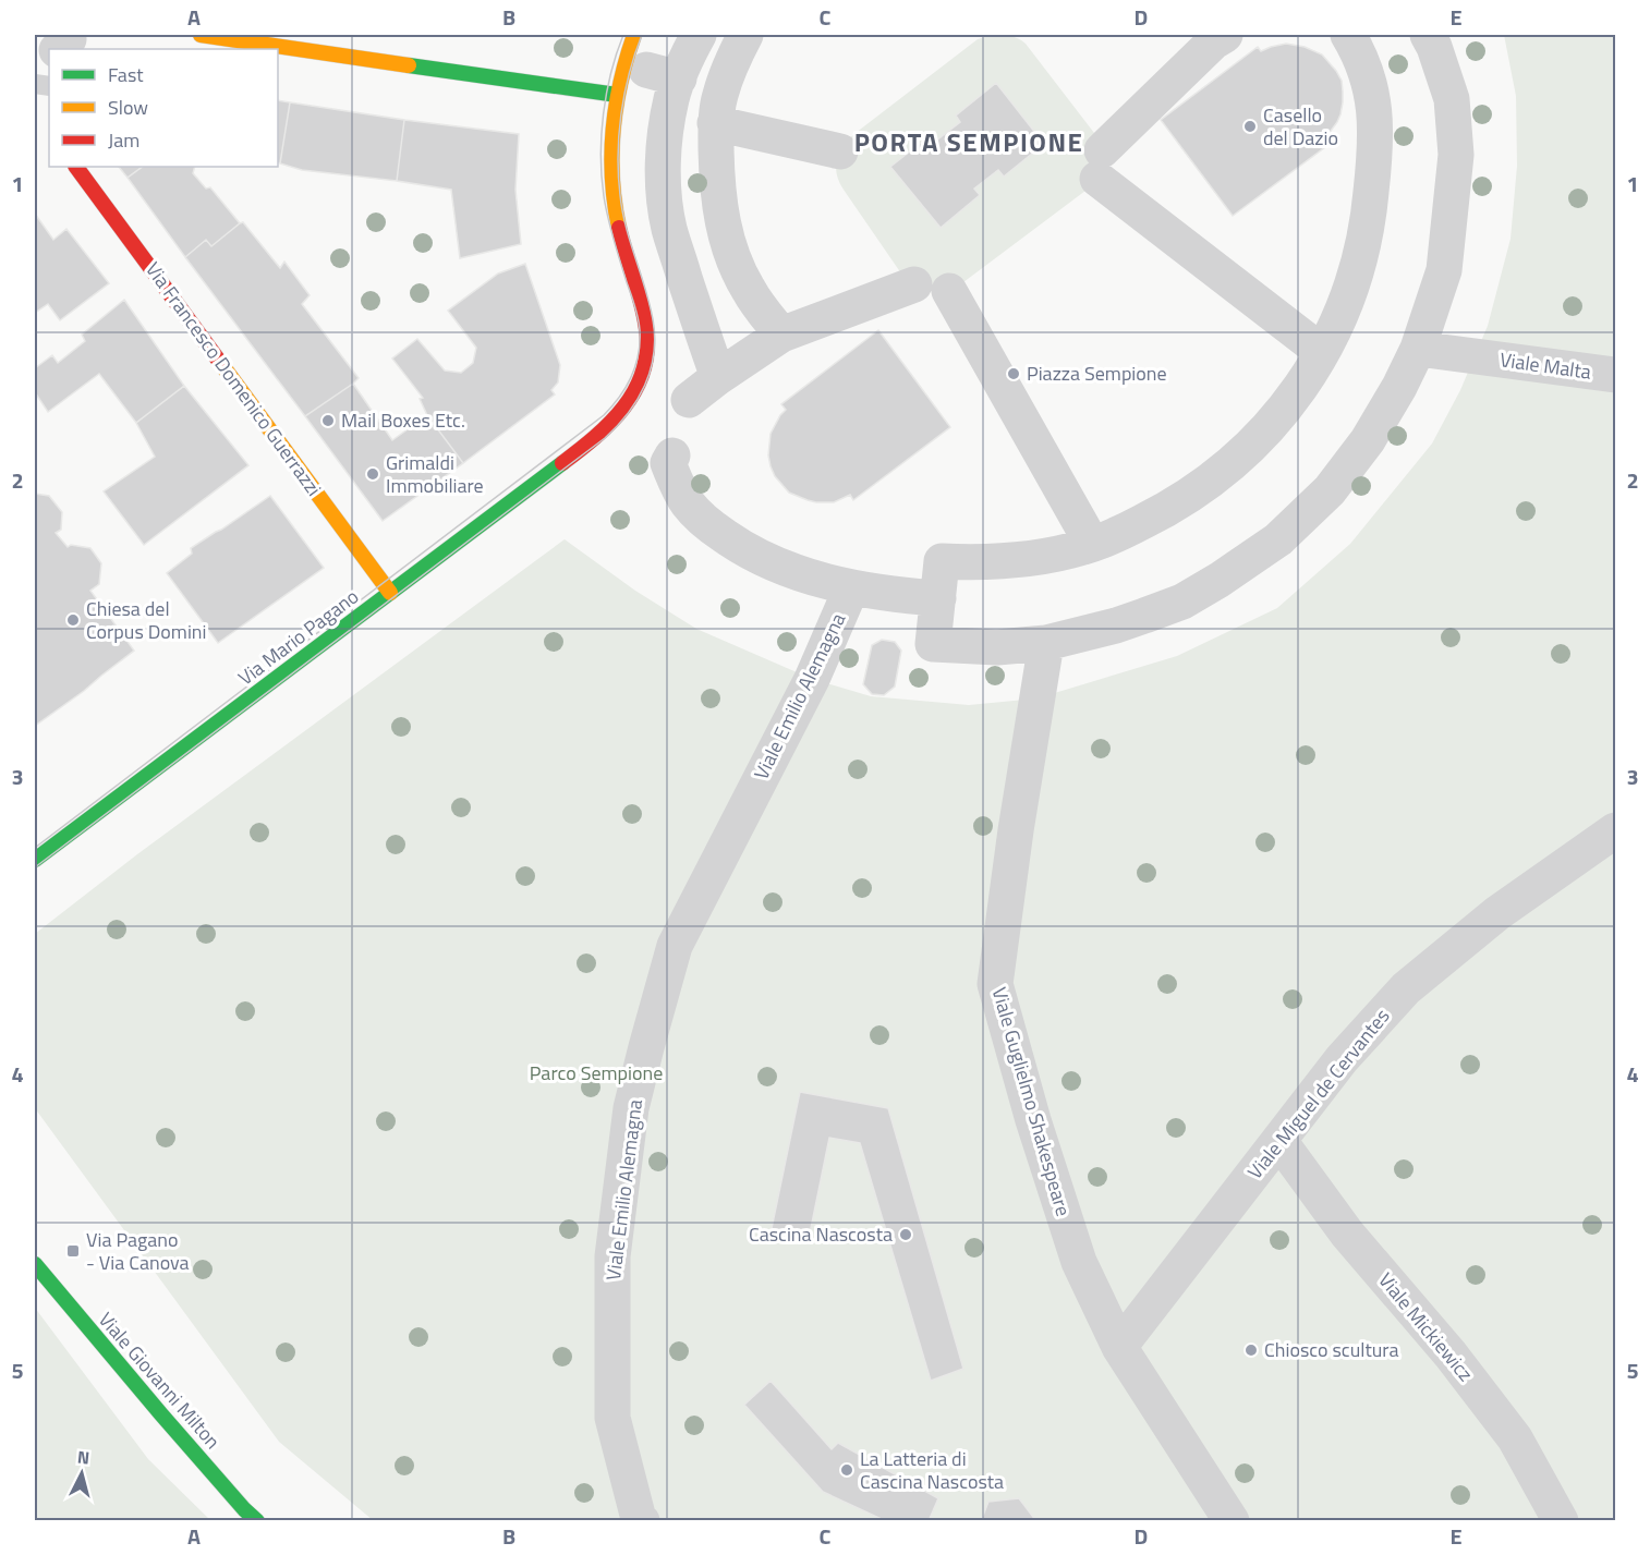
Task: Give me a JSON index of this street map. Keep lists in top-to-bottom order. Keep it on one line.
{"streets":{"street":["Viale Malta","Via Francesco Domenico Guerrazzi","Via Mario Pagano","Viale Emilio Alemagna","Viale Miguel de Cervantes","Viale Guglielmo Shakespeare","Viale Mickiewicz","Viale Giovanni Milton"]},"crossings":[["Via Francesco Domenico Guerrazzi","Via Mario Pagano"],["Viale Miguel de Cervantes","Viale Guglielmo Shakespeare"],["Viale Miguel de Cervantes","Viale Mickiewicz"]],"districts":["PORTA SEMPIONE"],"parks":["Parco Sempione"],"places":{"other":["Casello del Dazio","Piazza Sempione","Mail Boxes Etc.","Grimaldi Immobiliare","Chiesa del Corpus Domini","Cascina Nascosta","Chiosco scultura","La Latteria di Cascina Nascosta"],"transit":["Via Pagano - Via Canova"]},"legend":["Fast","Slow","Jam"],"north":"top","grid":{"columns":["A","B","C","D","E"],"rows":["1","2","3","4","5"]}}
